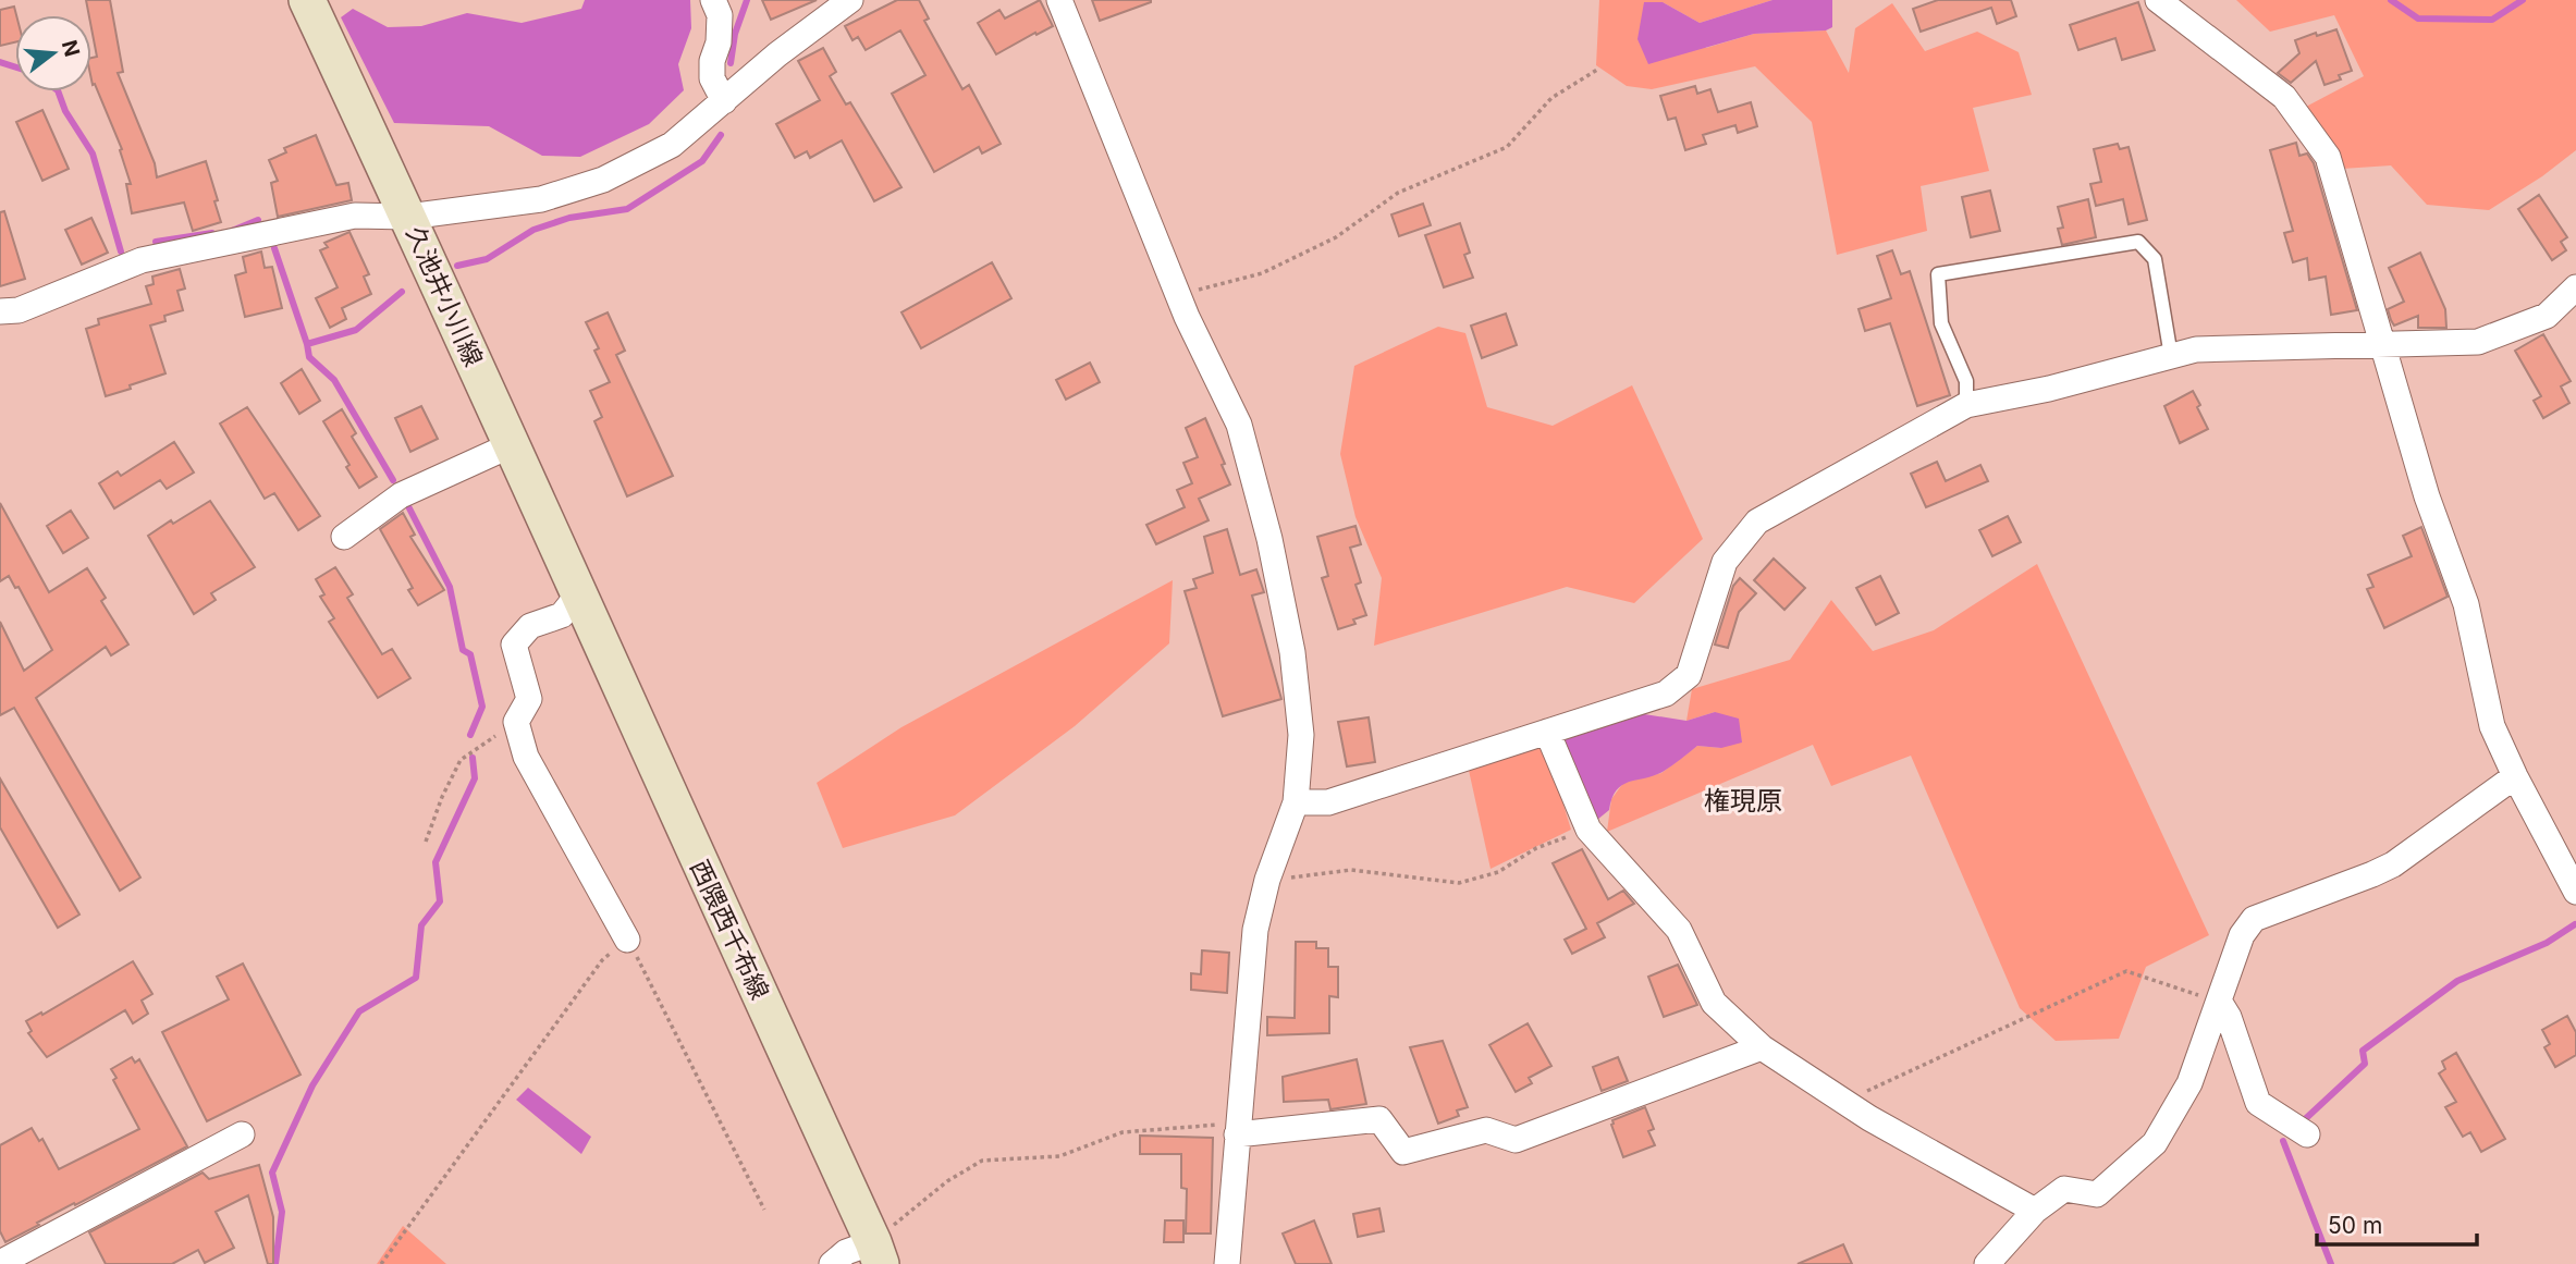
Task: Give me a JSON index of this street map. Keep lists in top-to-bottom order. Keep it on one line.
{"streets":{"street":["久池井小川線","西隈西千布線"]},"crossings":[["久池井小川線","西隈西千布線"]],"districts":["権現原"],"scale_bar":"50 m","north":"right"}
